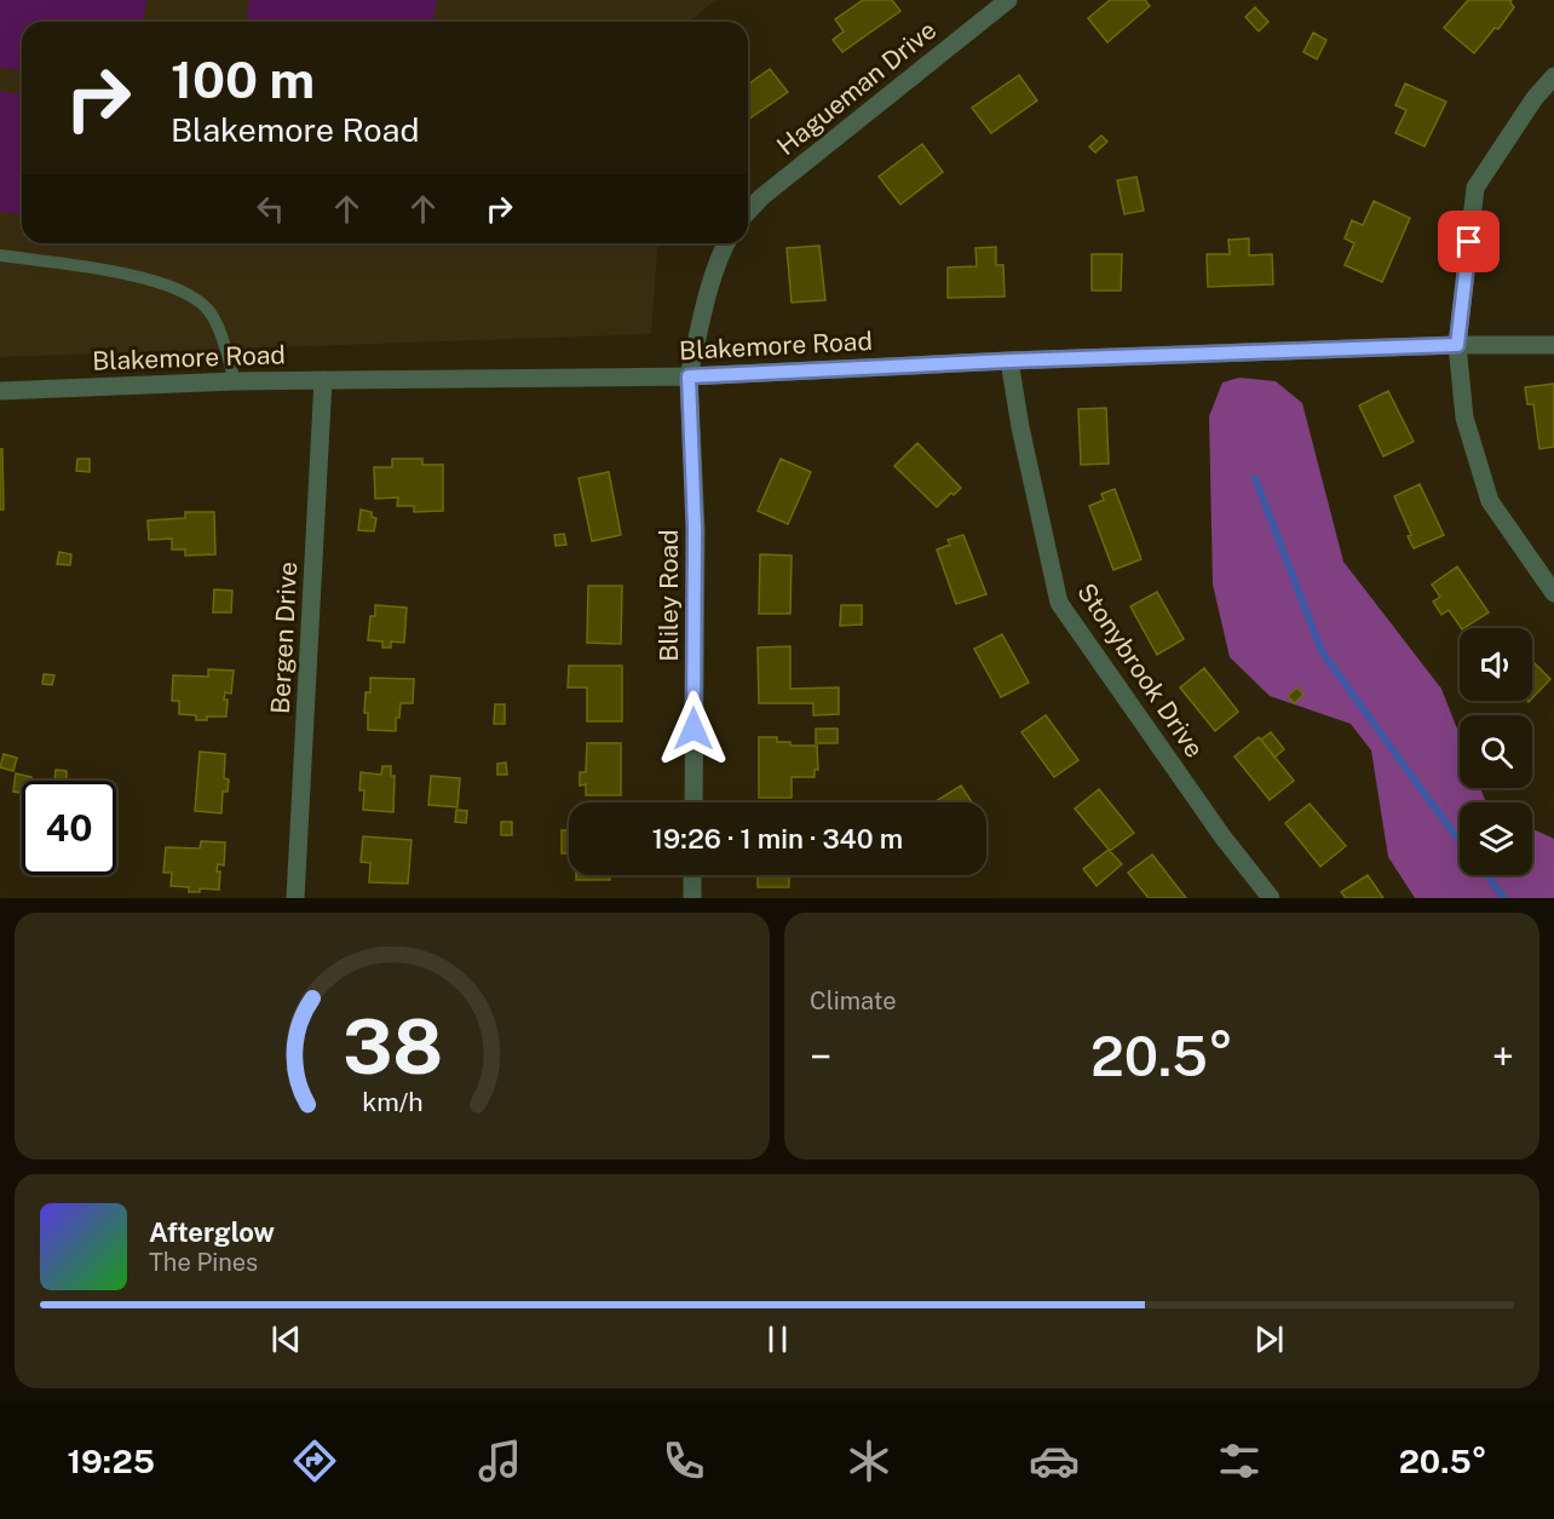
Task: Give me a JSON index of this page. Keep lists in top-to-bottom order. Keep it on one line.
{"streets":{"street":["Hagueman Drive","Blakemore Road","Bliley Road","Bergen Drive","Stonybrook Drive"]},"crossings":[["Blakemore Road","Bliley Road"],["Blakemore Road","Bergen Drive"],["Blakemore Road","Stonybrook Drive"]],"page":{"turn":["100 m","Blakemore Road"],"limit":"40","trip":"19:26 · 1 min · 340 m","tile":"Climate","heat":["−","20.5°","+"],"song":["Afterglow","The Pines"],"tabs":["19:25","20.5°"],"gauge":["38","km/h"]}}
